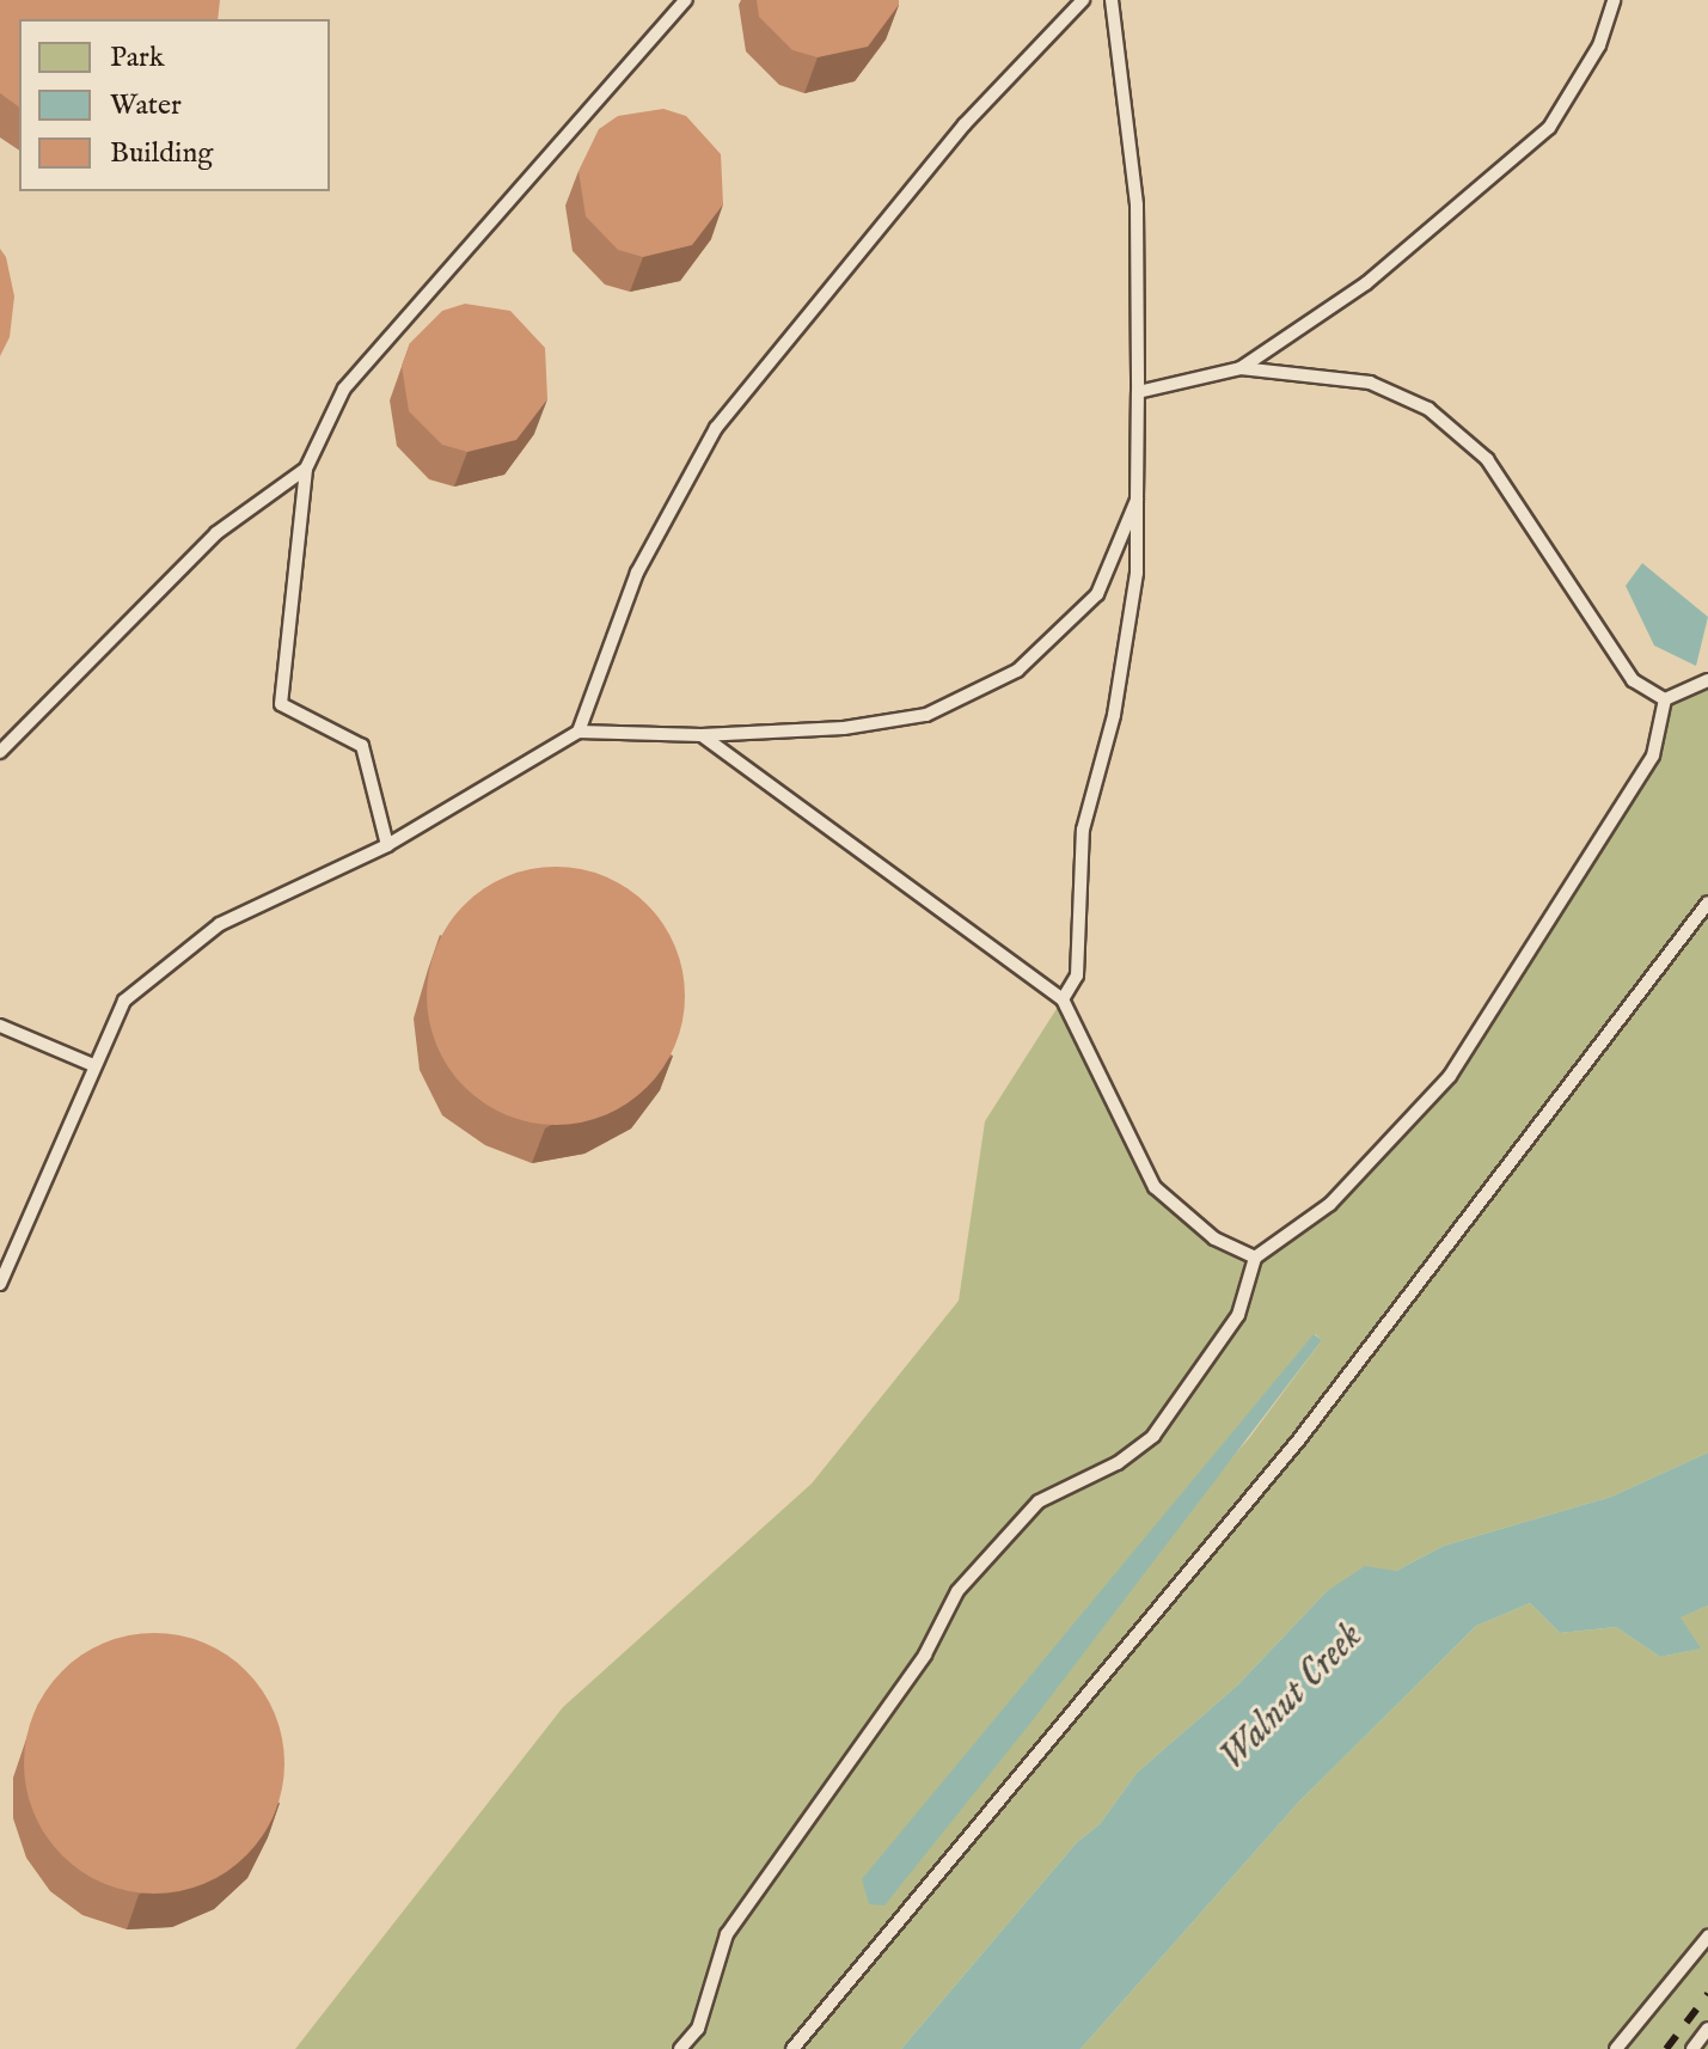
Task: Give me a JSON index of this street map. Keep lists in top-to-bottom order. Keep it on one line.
{"water":["Walnut Creek"],"legend":["Park","Water","Building"]}
